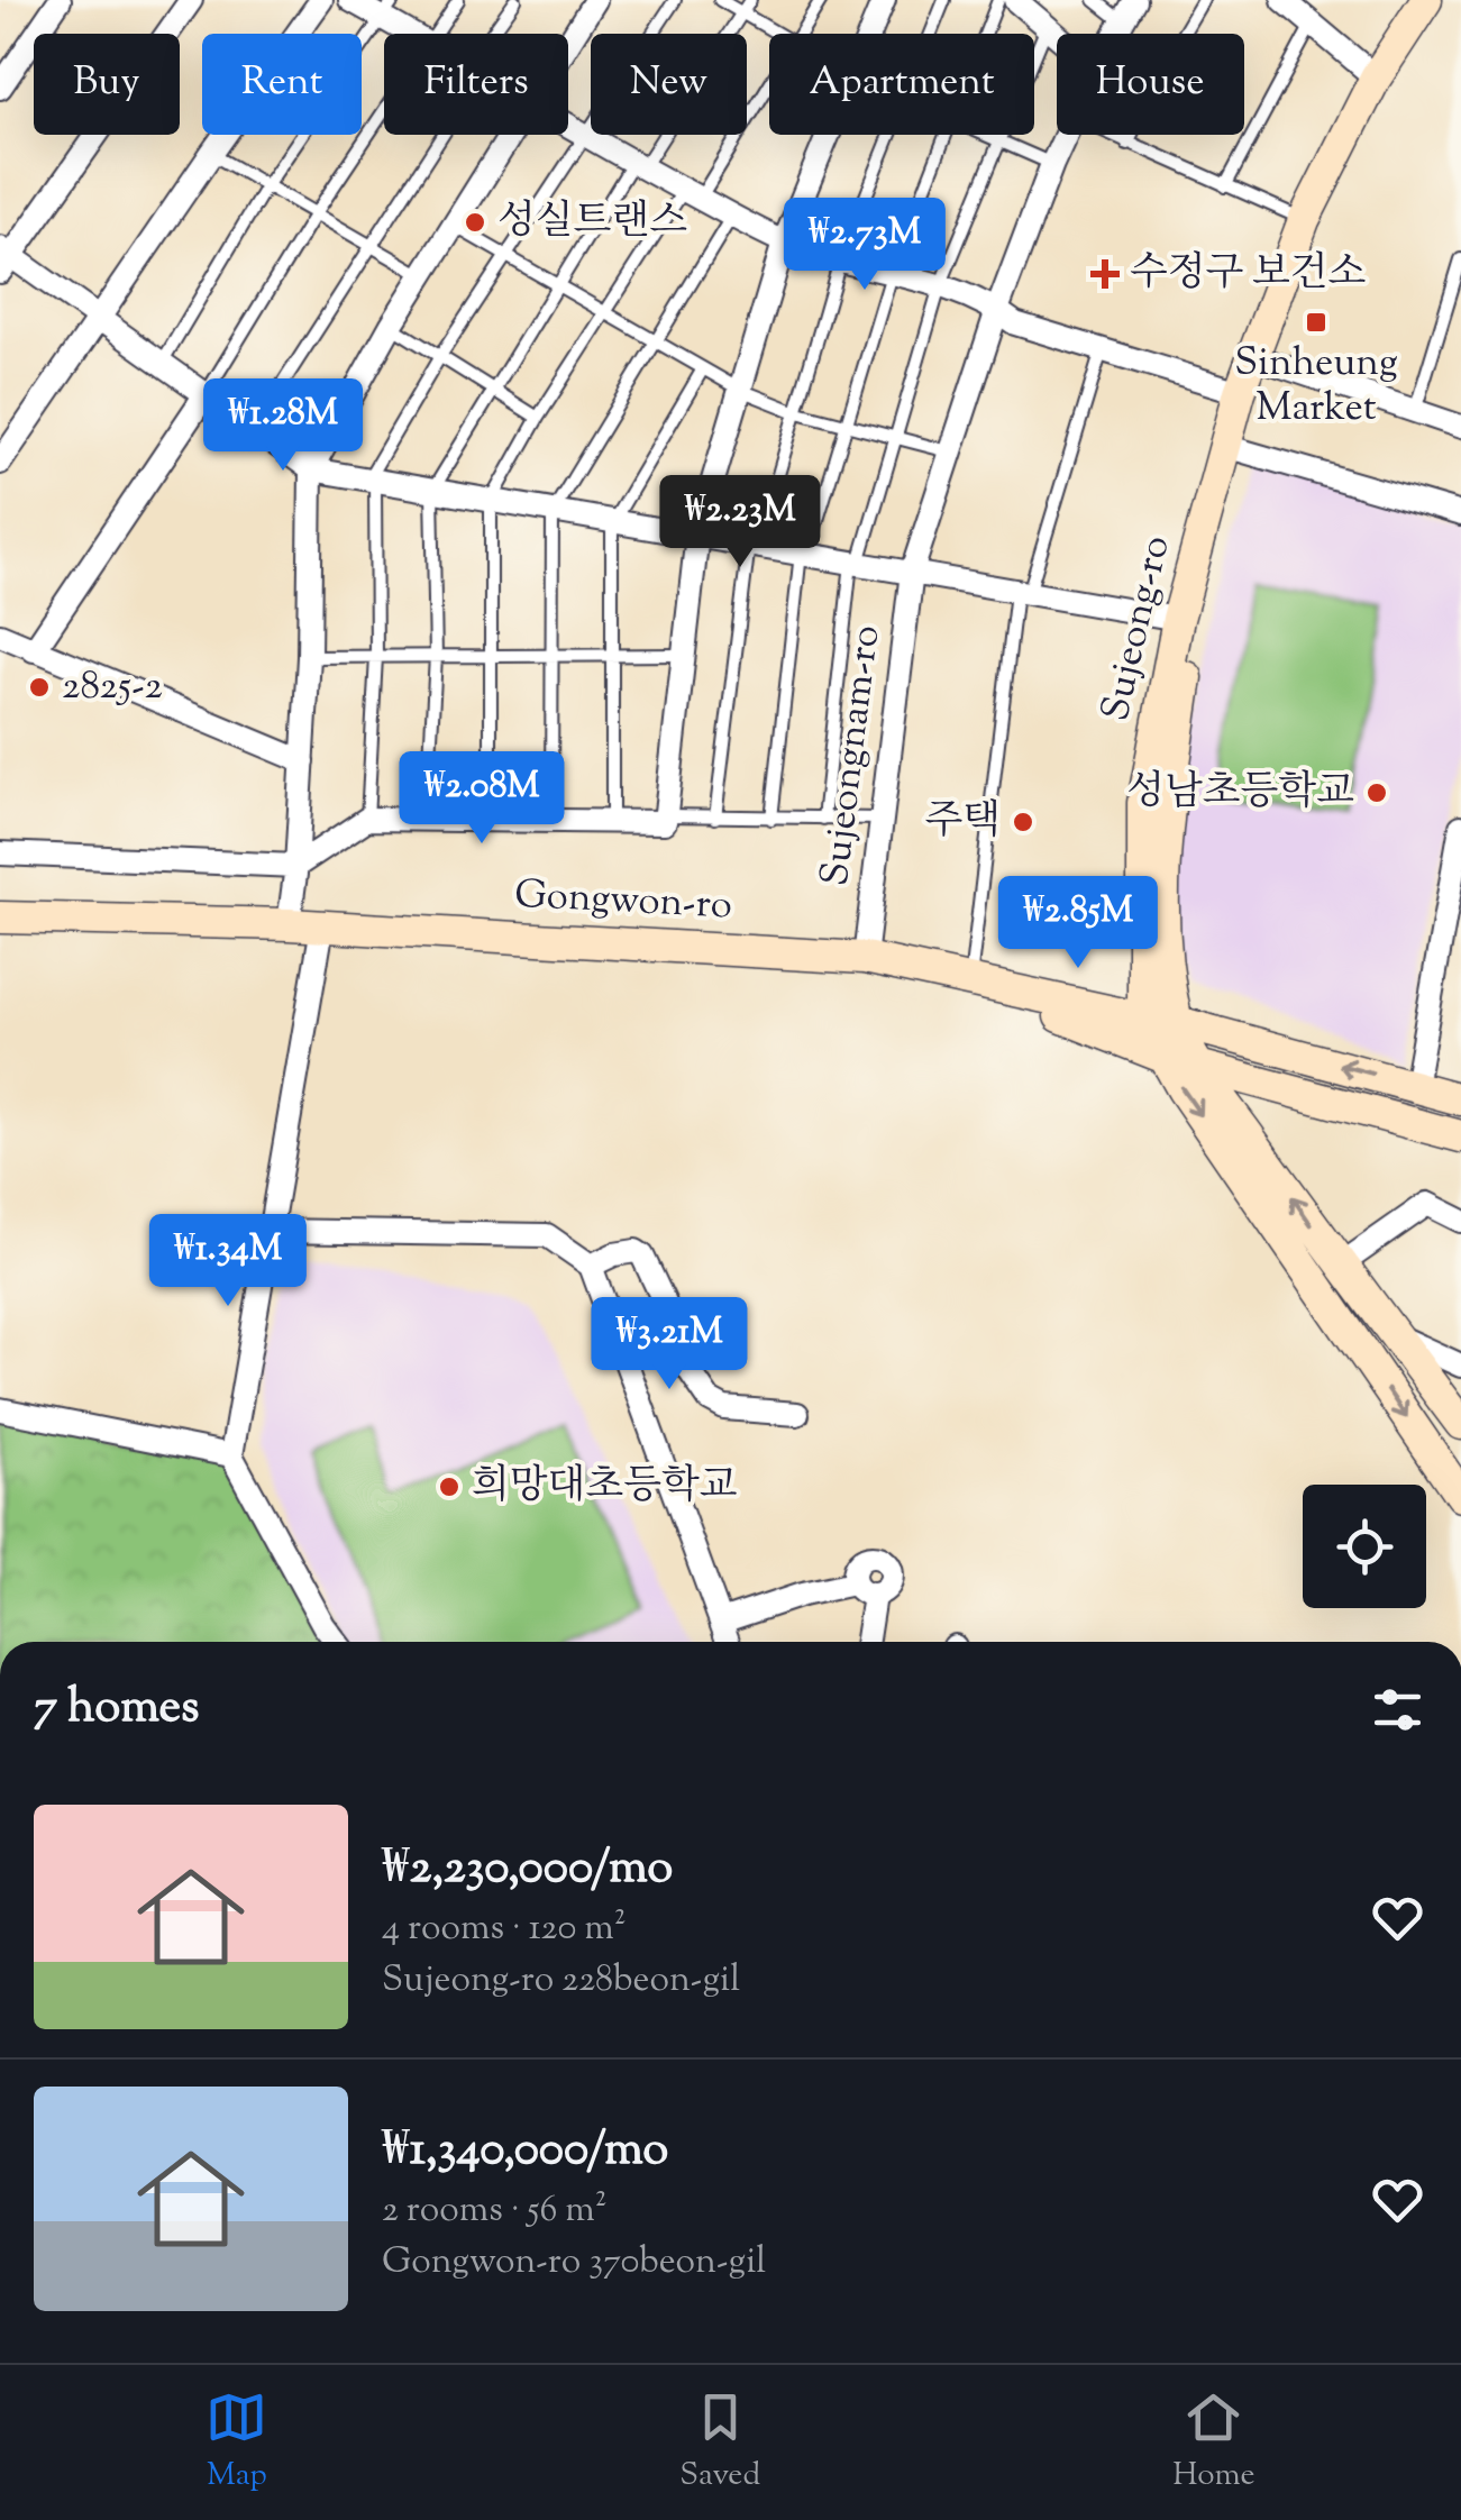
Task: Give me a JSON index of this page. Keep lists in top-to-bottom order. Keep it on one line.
{"streets":{"main road":["Sujeong-ro","Gongwon-ro"],"street":["Sujeongnam-ro"]},"crossings":[["Sujeong-ro","Gongwon-ro"],["Sujeongnam-ro","Gongwon-ro"]],"places":{"other":["성실트랜스","2825-2","성남초등학교","주택","희망대초등학교"],"health":["수정구 보건소"],"transit":["Sinheung Market"]},"page":{"chip":["Buy","Rent","Filters","New","Apartment","House"],"price":["₩2.73M","₩1.28M","₩2.23M","₩2.08M","₩2.85M","₩1.34M","₩3.21M"],"heading":"7 homes","list":[{"name":"₩2,230,000/mo","note":"4 rooms · 120 m² · Sujeong-ro 228beon-gil"},{"name":"₩1,340,000/mo","note":"2 rooms · 56 m² · Gongwon-ro 370beon-gil"}],"tabs":["Map","Saved","Home"]}}
